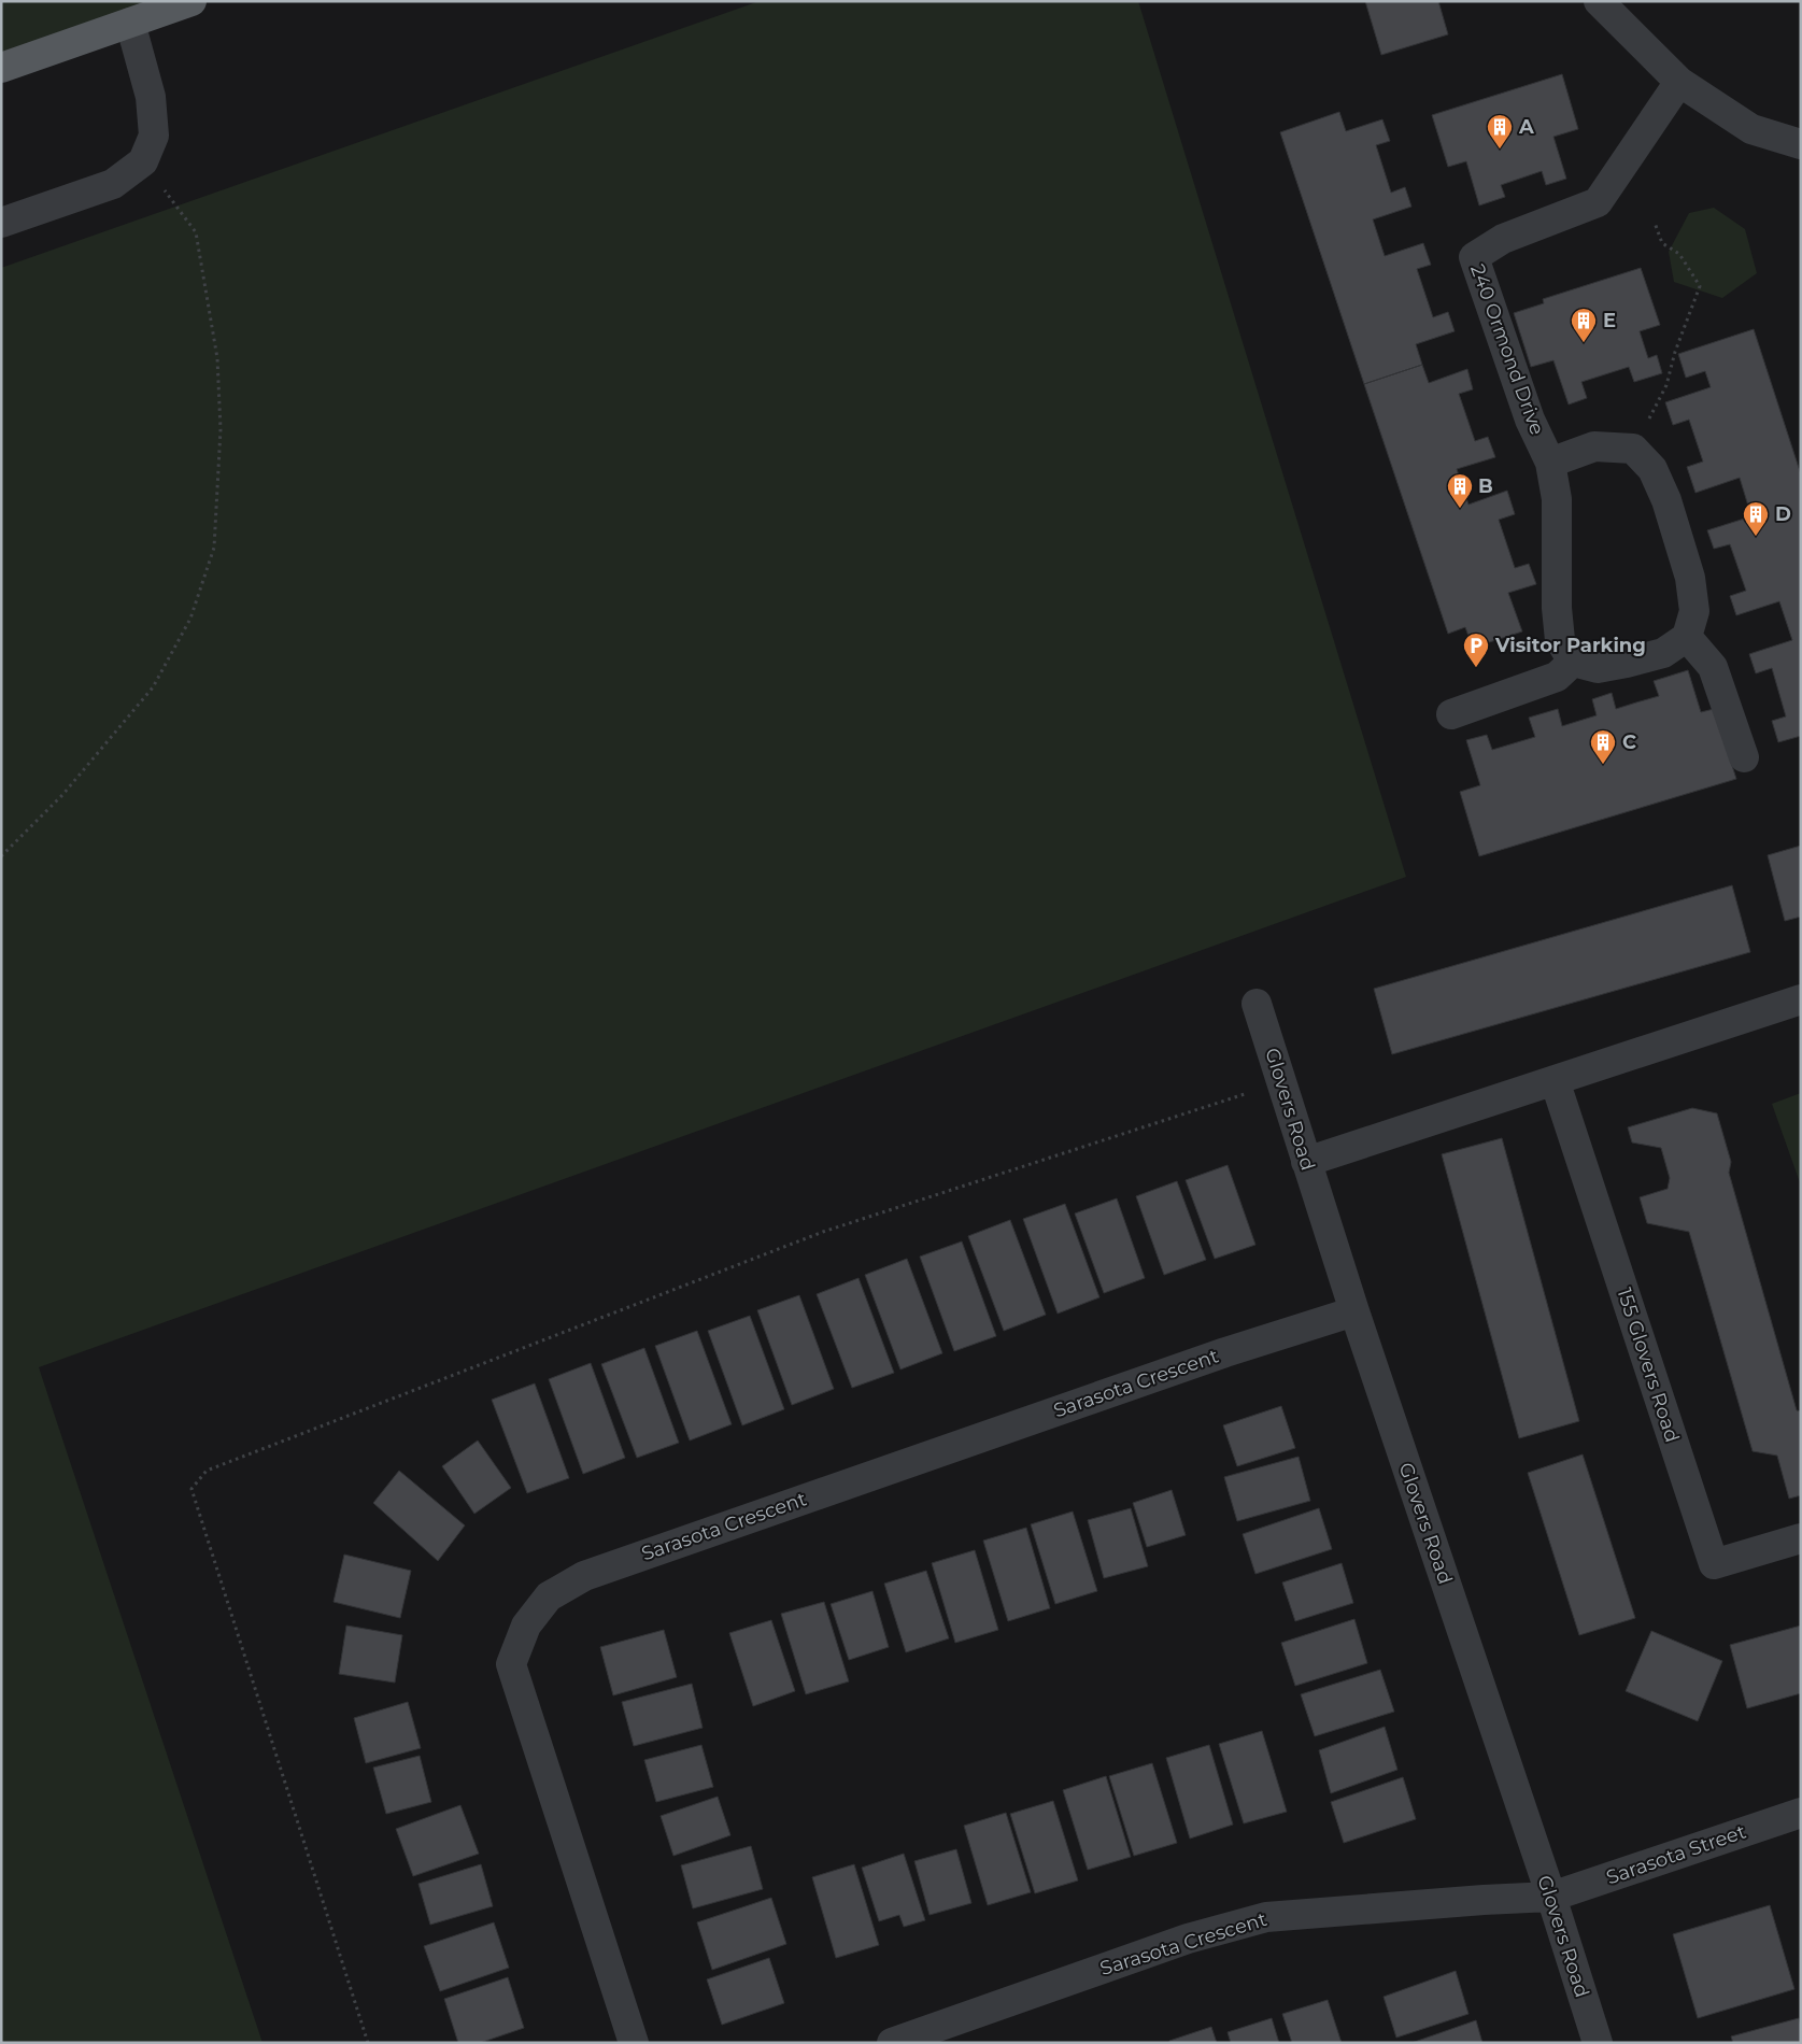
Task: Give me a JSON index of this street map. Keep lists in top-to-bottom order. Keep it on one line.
{"streets":{"street":["240 Ormond Drive","Glovers Road","155 Glovers Road","Sarasota Crescent","Sarasota Street"]},"crossings":[["Glovers Road","Sarasota Crescent"],["Glovers Road","Sarasota Street"],["Sarasota Crescent","Sarasota Street"]],"places":{"building":["A","E","B","D","C"],"parking":["Visitor Parking"]}}
